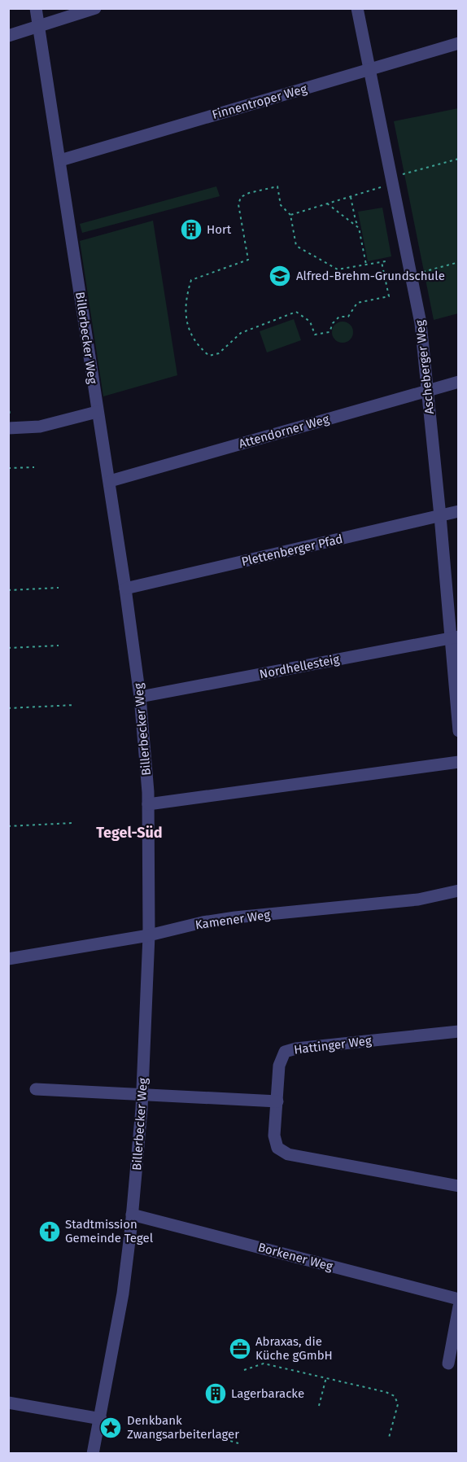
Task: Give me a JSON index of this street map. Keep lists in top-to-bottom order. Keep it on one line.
{"streets":{"street":["Finnentroper Weg","Billerbecker Weg","Ascheberger Weg","Attendorner Weg","Plettenberger Pfad","Nordhellesteig","Kamener Weg","Hattinger Weg","Borkener Weg"]},"crossings":[["Finnentroper Weg","Billerbecker Weg"],["Finnentroper Weg","Ascheberger Weg"],["Billerbecker Weg","Attendorner Weg"],["Billerbecker Weg","Plettenberger Pfad"],["Billerbecker Weg","Nordhellesteig"],["Billerbecker Weg","Kamener Weg"],["Billerbecker Weg","Borkener Weg"],["Ascheberger Weg","Attendorner Weg"],["Ascheberger Weg","Plettenberger Pfad"],["Ascheberger Weg","Nordhellesteig"]],"districts":["Tegel-Süd"],"places":{"building":["Hort","Lagerbaracke"],"school or university":["Alfred-Brehm-Grundschule"],"church":["Stadtmission Gemeinde Tegel"],"office":["Abraxas, die Küche gGmbH"],"place":["Denkbank Zwangsarbeiterlager"]}}
